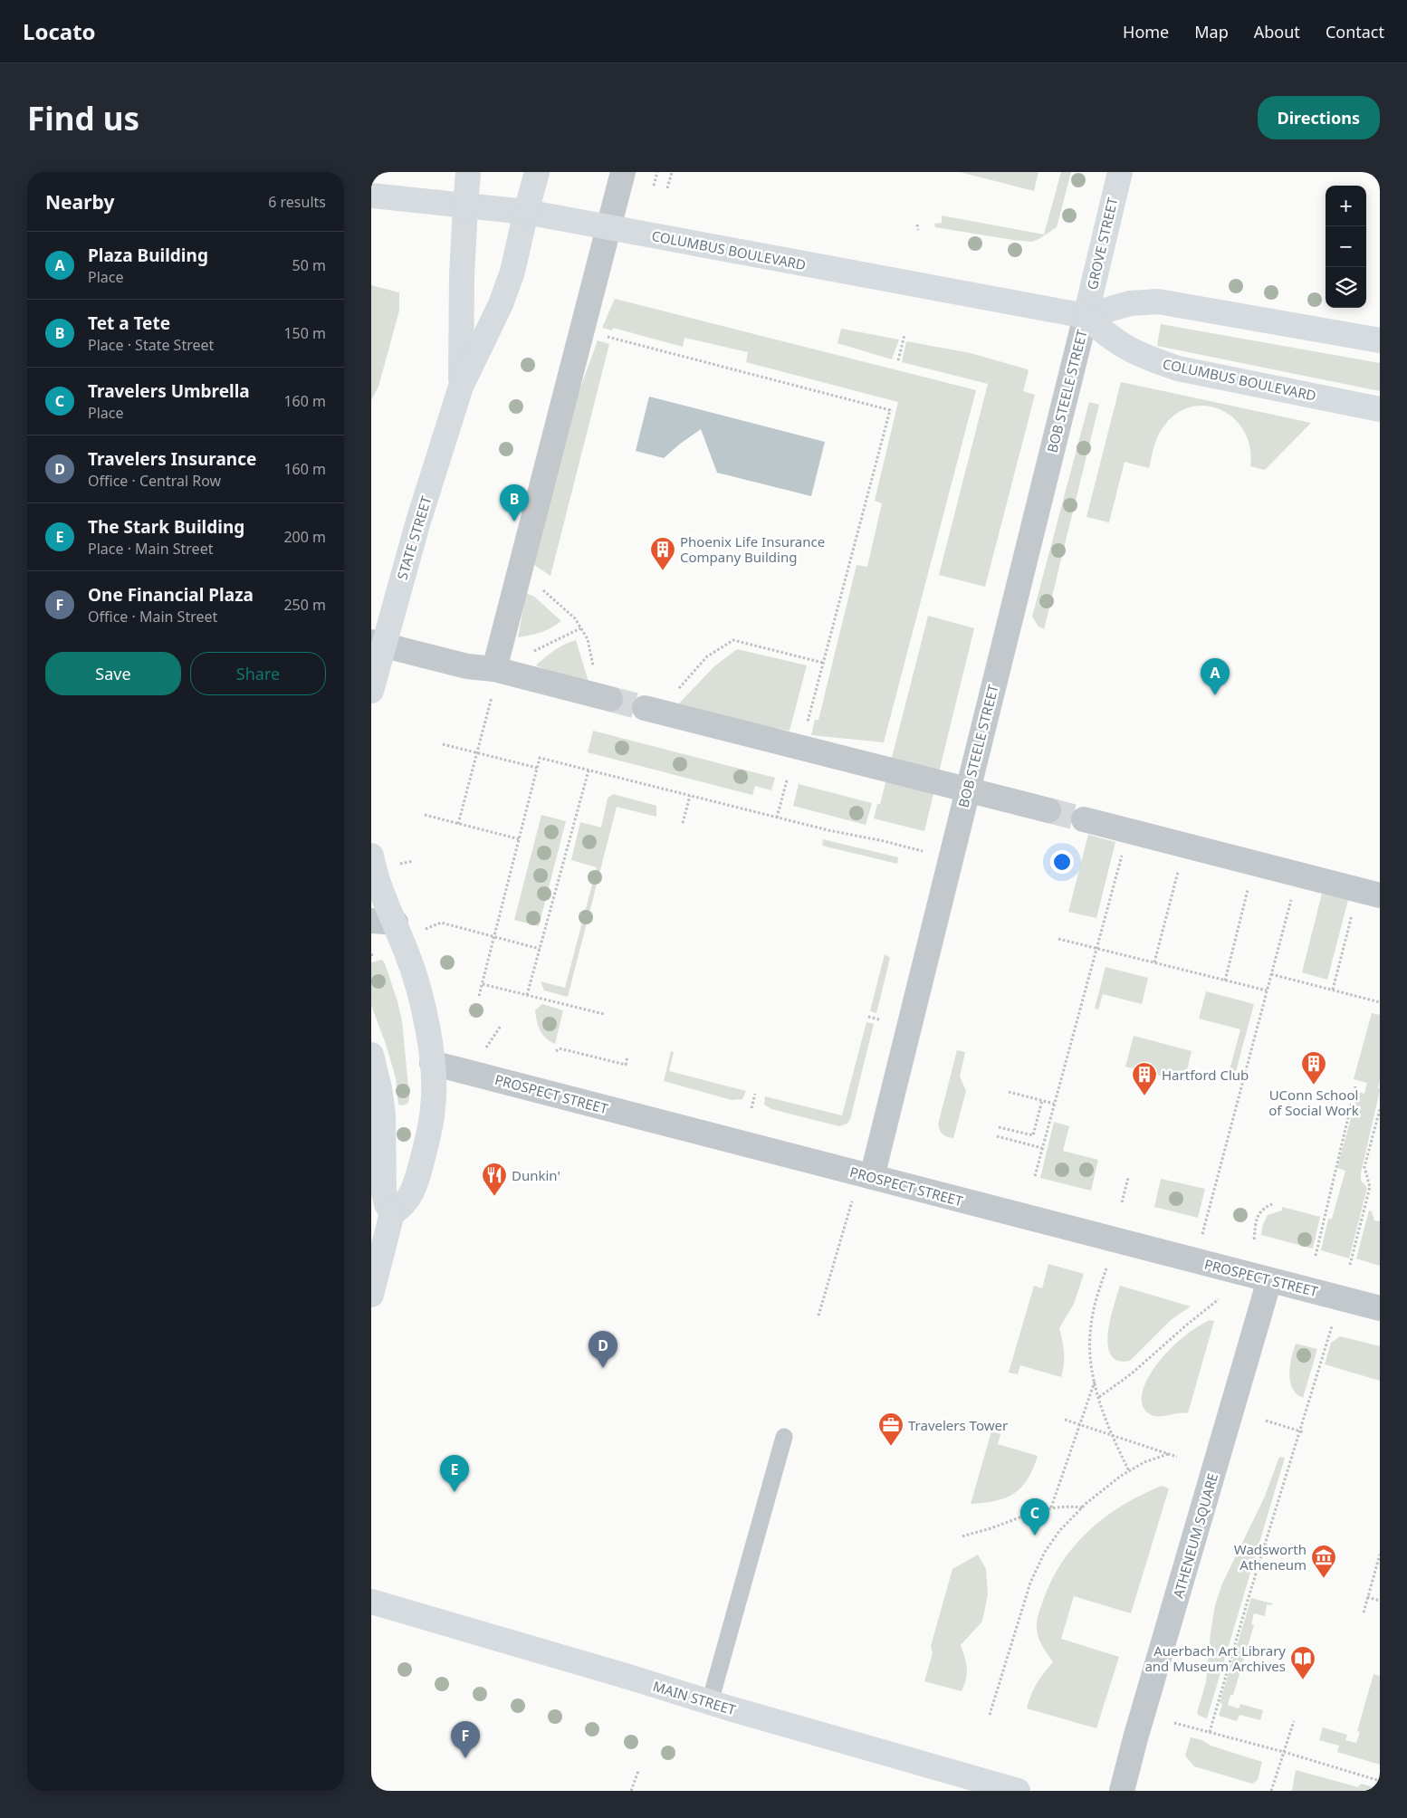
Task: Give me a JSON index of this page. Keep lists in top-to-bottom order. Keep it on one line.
{"streets":{"main road":["GROVE STREET","COLUMBUS BOULEVARD","STATE STREET","MAIN STREET"],"street":["BOB STEELE STREET","PROSPECT STREET","ATHENEUM SQUARE"]},"crossings":[["GROVE STREET","COLUMBUS BOULEVARD"],["GROVE STREET","BOB STEELE STREET"],["COLUMBUS BOULEVARD","BOB STEELE STREET"],["COLUMBUS BOULEVARD","STATE STREET"],["BOB STEELE STREET","PROSPECT STREET"],["PROSPECT STREET","ATHENEUM SQUARE"]],"places":{"building":["Phoenix Life Insurance Company Building","UConn School of Social Work","Hartford Club"],"restaurant":["Dunkin'"],"office":["Travelers Tower"],"museum":["Wadsworth Atheneum"],"library":["Auerbach Art Library and Museum Archives"]},"page":{"header":"Locato","nav":["Home","Map","About","Contact"],"buttons":["Directions",["Save","Share"]],"title":"Find us","heading":["Nearby","6 results"],"map_buttons":["+","−"],"list":[{"mark":"A","name":"Plaza Building","note":"Place","value":"50 m"},{"mark":"B","name":"Tet a Tete","note":"Place · State Street","value":"150 m"},{"mark":"C","name":"Travelers Umbrella","note":"Place","value":"160 m"},{"mark":"D","name":"Travelers Insurance","note":"Office · Central Row","value":"160 m"},{"mark":"E","name":"The Stark Building","note":"Place · Main Street","value":"200 m"},{"mark":"F","name":"One Financial Plaza","note":"Office · Main Street","value":"250 m"}],"pins":["B","A","D","E","C","F"]}}
